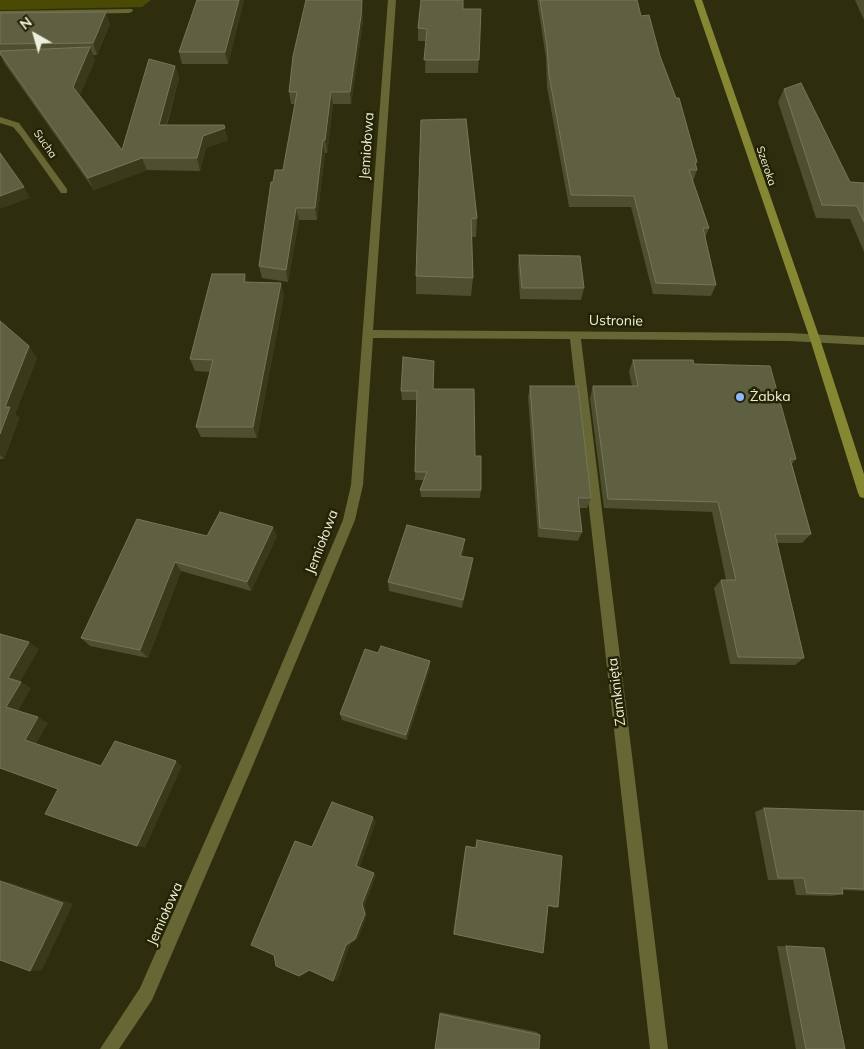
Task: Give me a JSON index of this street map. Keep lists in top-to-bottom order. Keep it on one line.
{"streets":{"street":["Sucha","Jemiołowa","Szeroka","Ustronie","Zamknięta"]},"crossings":[["Jemiołowa","Ustronie"],["Szeroka","Ustronie"],["Ustronie","Zamknięta"]],"places":["Żabka"],"north":"top left"}
